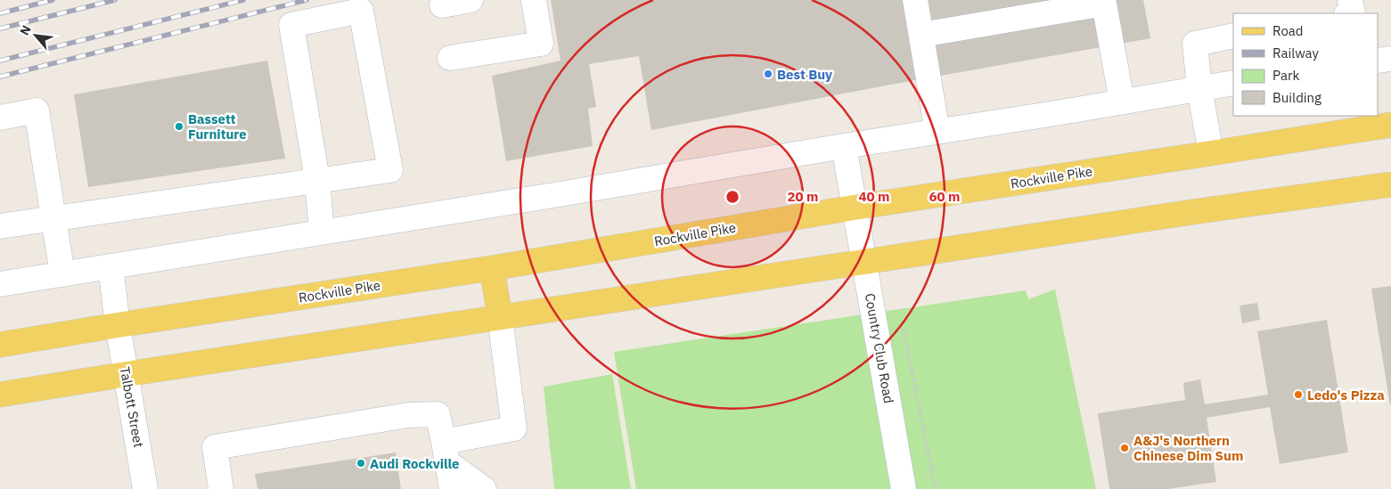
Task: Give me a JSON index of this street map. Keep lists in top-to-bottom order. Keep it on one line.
{"streets":{"main road":["Rockville Pike"],"street":["Country Club Road","Talbott Street"]},"crossings":[["Rockville Pike","Country Club Road"],["Rockville Pike","Talbott Street"]],"places":["Best Buy","Bassett Furniture","Ledo's Pizza","A&J's Northern Chinese Dim Sum","Audi Rockville"],"legend":["Road","Railway","Park","Building"],"north":"top left","rings":["20 m","40 m","60 m"]}
